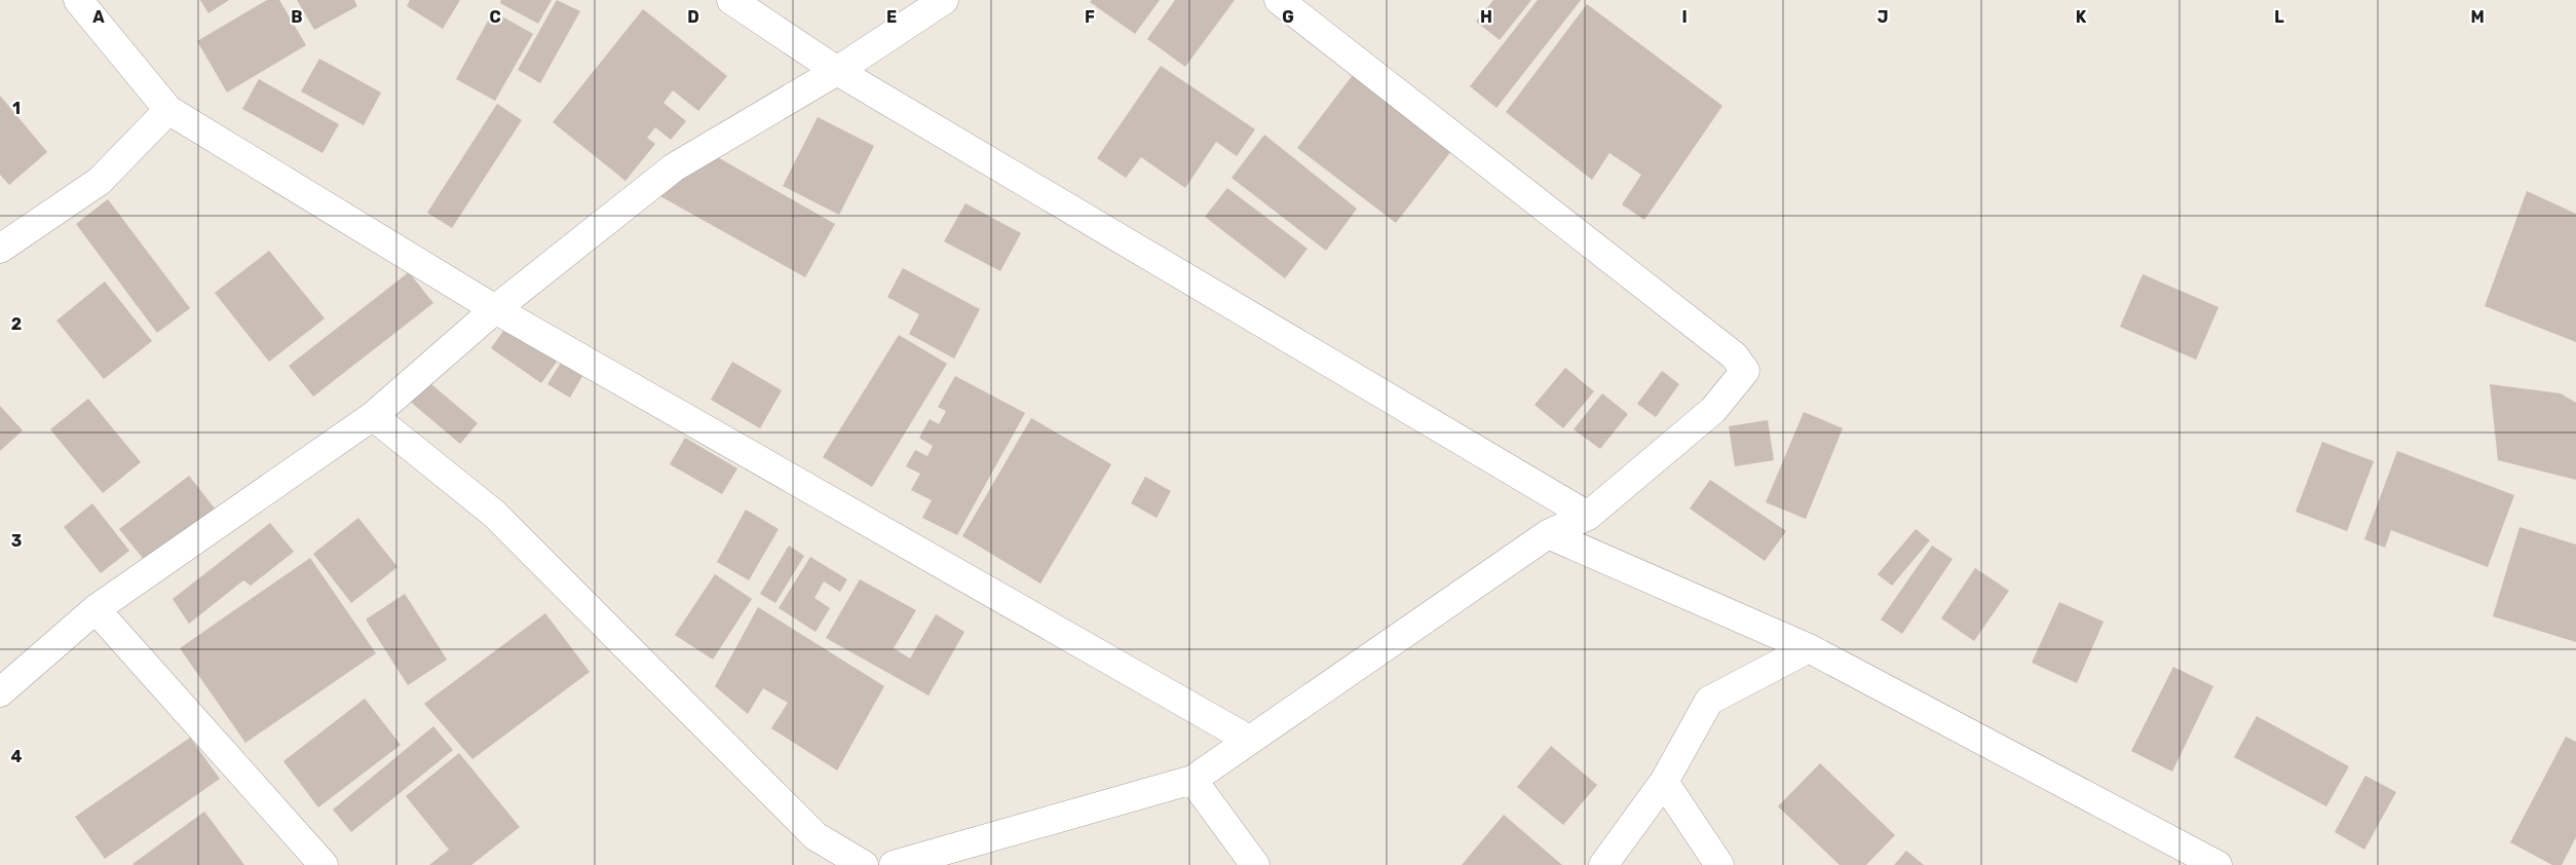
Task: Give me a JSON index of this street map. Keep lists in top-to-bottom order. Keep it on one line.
{"grid":{"columns":["A","B","C","D","E","F","G","H","I","J","K","L","M"],"rows":["1","2","3","4"]}}
